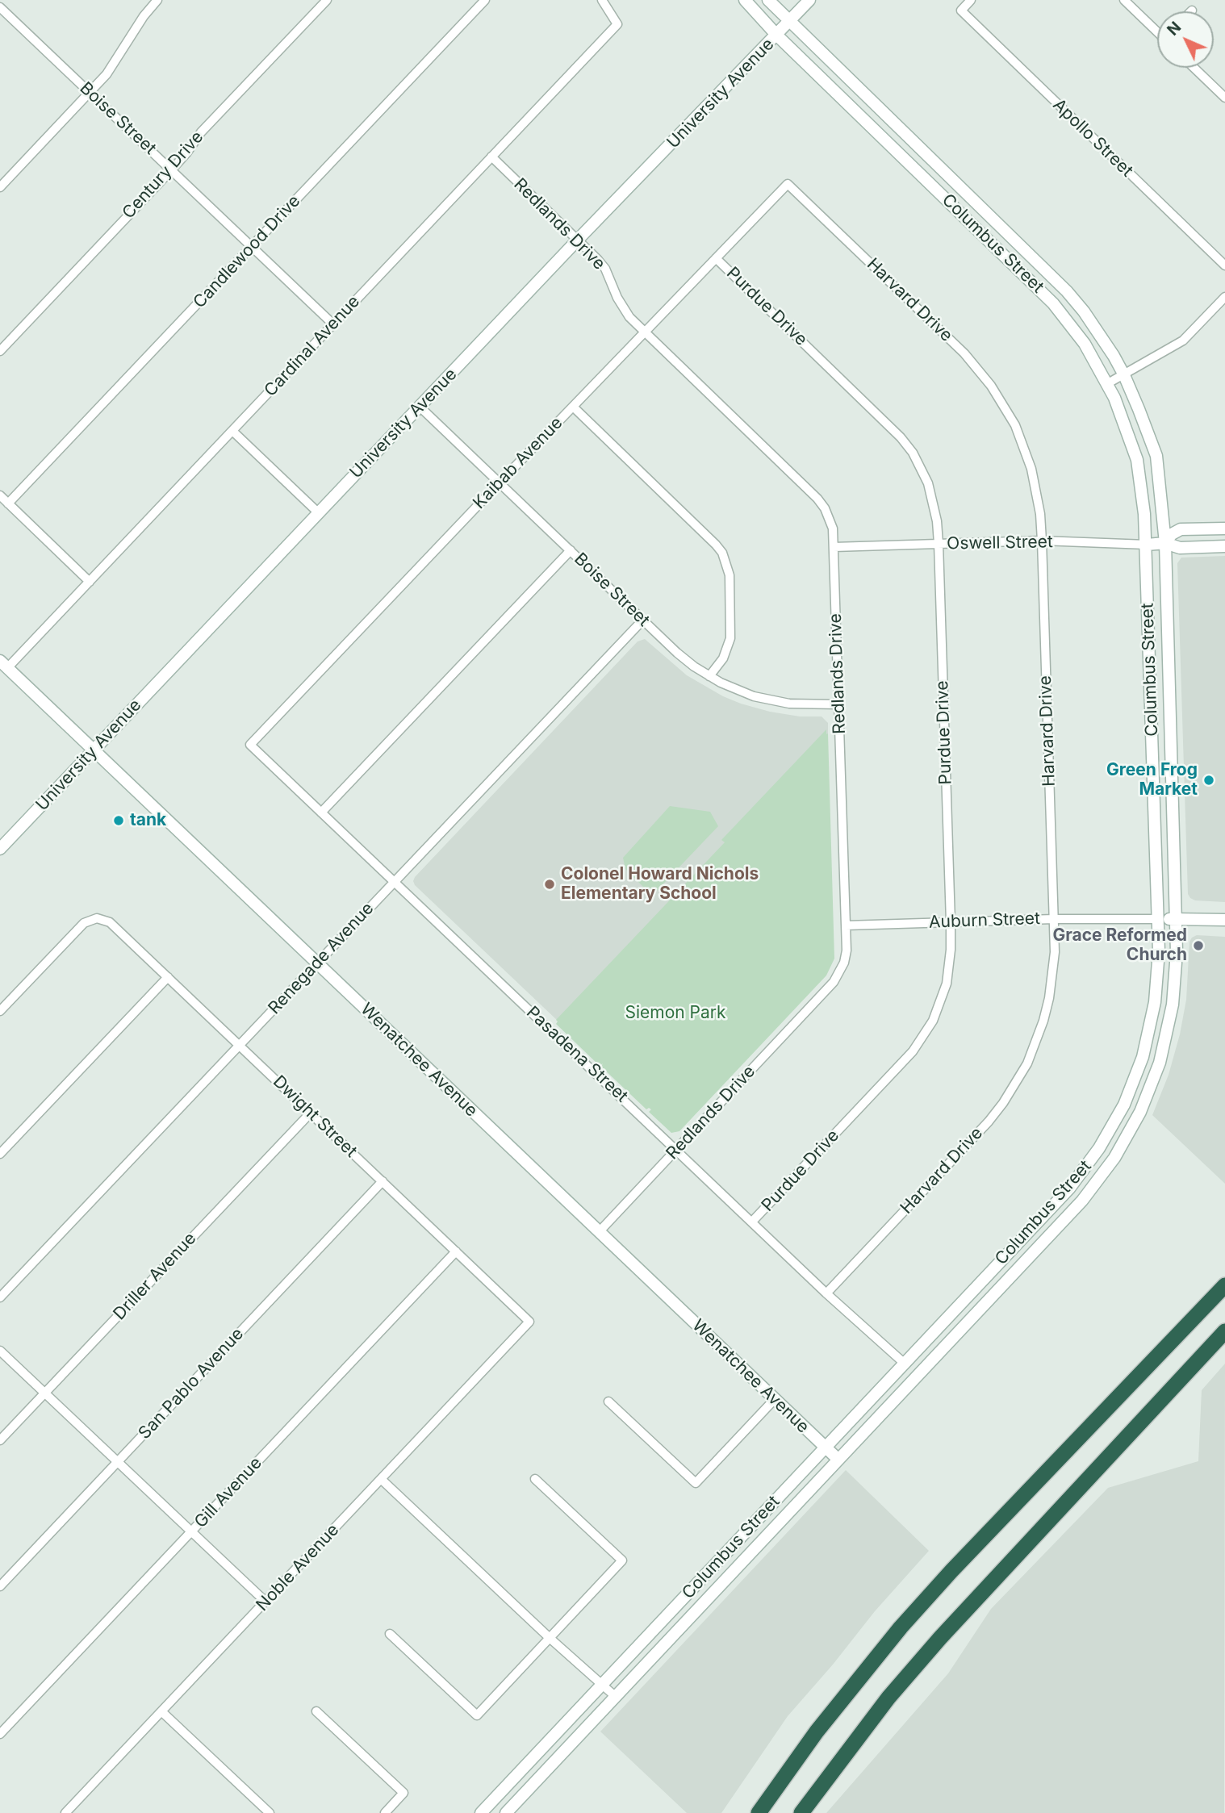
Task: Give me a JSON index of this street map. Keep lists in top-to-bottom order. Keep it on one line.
{"streets":{"main road":["University Avenue","Columbus Street","Oswell Street","Auburn Street","Wenatchee Avenue"],"street":["Boise Street","Apollo Street","Century Drive","Redlands Drive","Candlewood Drive","Harvard Drive","Purdue Drive","Cardinal Avenue","Kaibab Avenue","Renegade Avenue","Pasadena Street","Dwight Street","Driller Avenue","San Pablo Avenue","Gill Avenue","Noble Avenue"]},"crossings":[["University Avenue","Boise Street"],["University Avenue","Redlands Drive"],["University Avenue","Columbus Street"],["University Avenue","Wenatchee Avenue"],["Boise Street","Century Drive"],["Boise Street","Redlands Drive"],["Boise Street","Candlewood Drive"],["Boise Street","Cardinal Avenue"],["Boise Street","Kaibab Avenue"],["Boise Street","Renegade Avenue"],["Redlands Drive","Cardinal Avenue"],["Redlands Drive","Kaibab Avenue"],["Redlands Drive","Oswell Street"],["Redlands Drive","Auburn Street"],["Redlands Drive","Pasadena Street"],["Redlands Drive","Wenatchee Avenue"],["Columbus Street","Oswell Street"],["Columbus Street","Auburn Street"],["Columbus Street","Pasadena Street"],["Columbus Street","Wenatchee Avenue"],["Harvard Drive","Kaibab Avenue"],["Harvard Drive","Oswell Street"],["Harvard Drive","Auburn Street"],["Harvard Drive","Pasadena Street"],["Purdue Drive","Kaibab Avenue"],["Purdue Drive","Oswell Street"],["Purdue Drive","Auburn Street"],["Purdue Drive","Pasadena Street"],["Cardinal Avenue","Wenatchee Avenue"],["Kaibab Avenue","Pasadena Street"],["Renegade Avenue","Pasadena Street"],["Renegade Avenue","Wenatchee Avenue"],["Renegade Avenue","Dwight Street"],["Dwight Street","Driller Avenue"],["Dwight Street","San Pablo Avenue"],["Dwight Street","Gill Avenue"],["Dwight Street","Noble Avenue"]],"parks":["Siemon Park"],"places":["Green Frog Market","tank","Colonel Howard Nichols Elementary School","Grace Reformed Church"],"north":"top left"}
